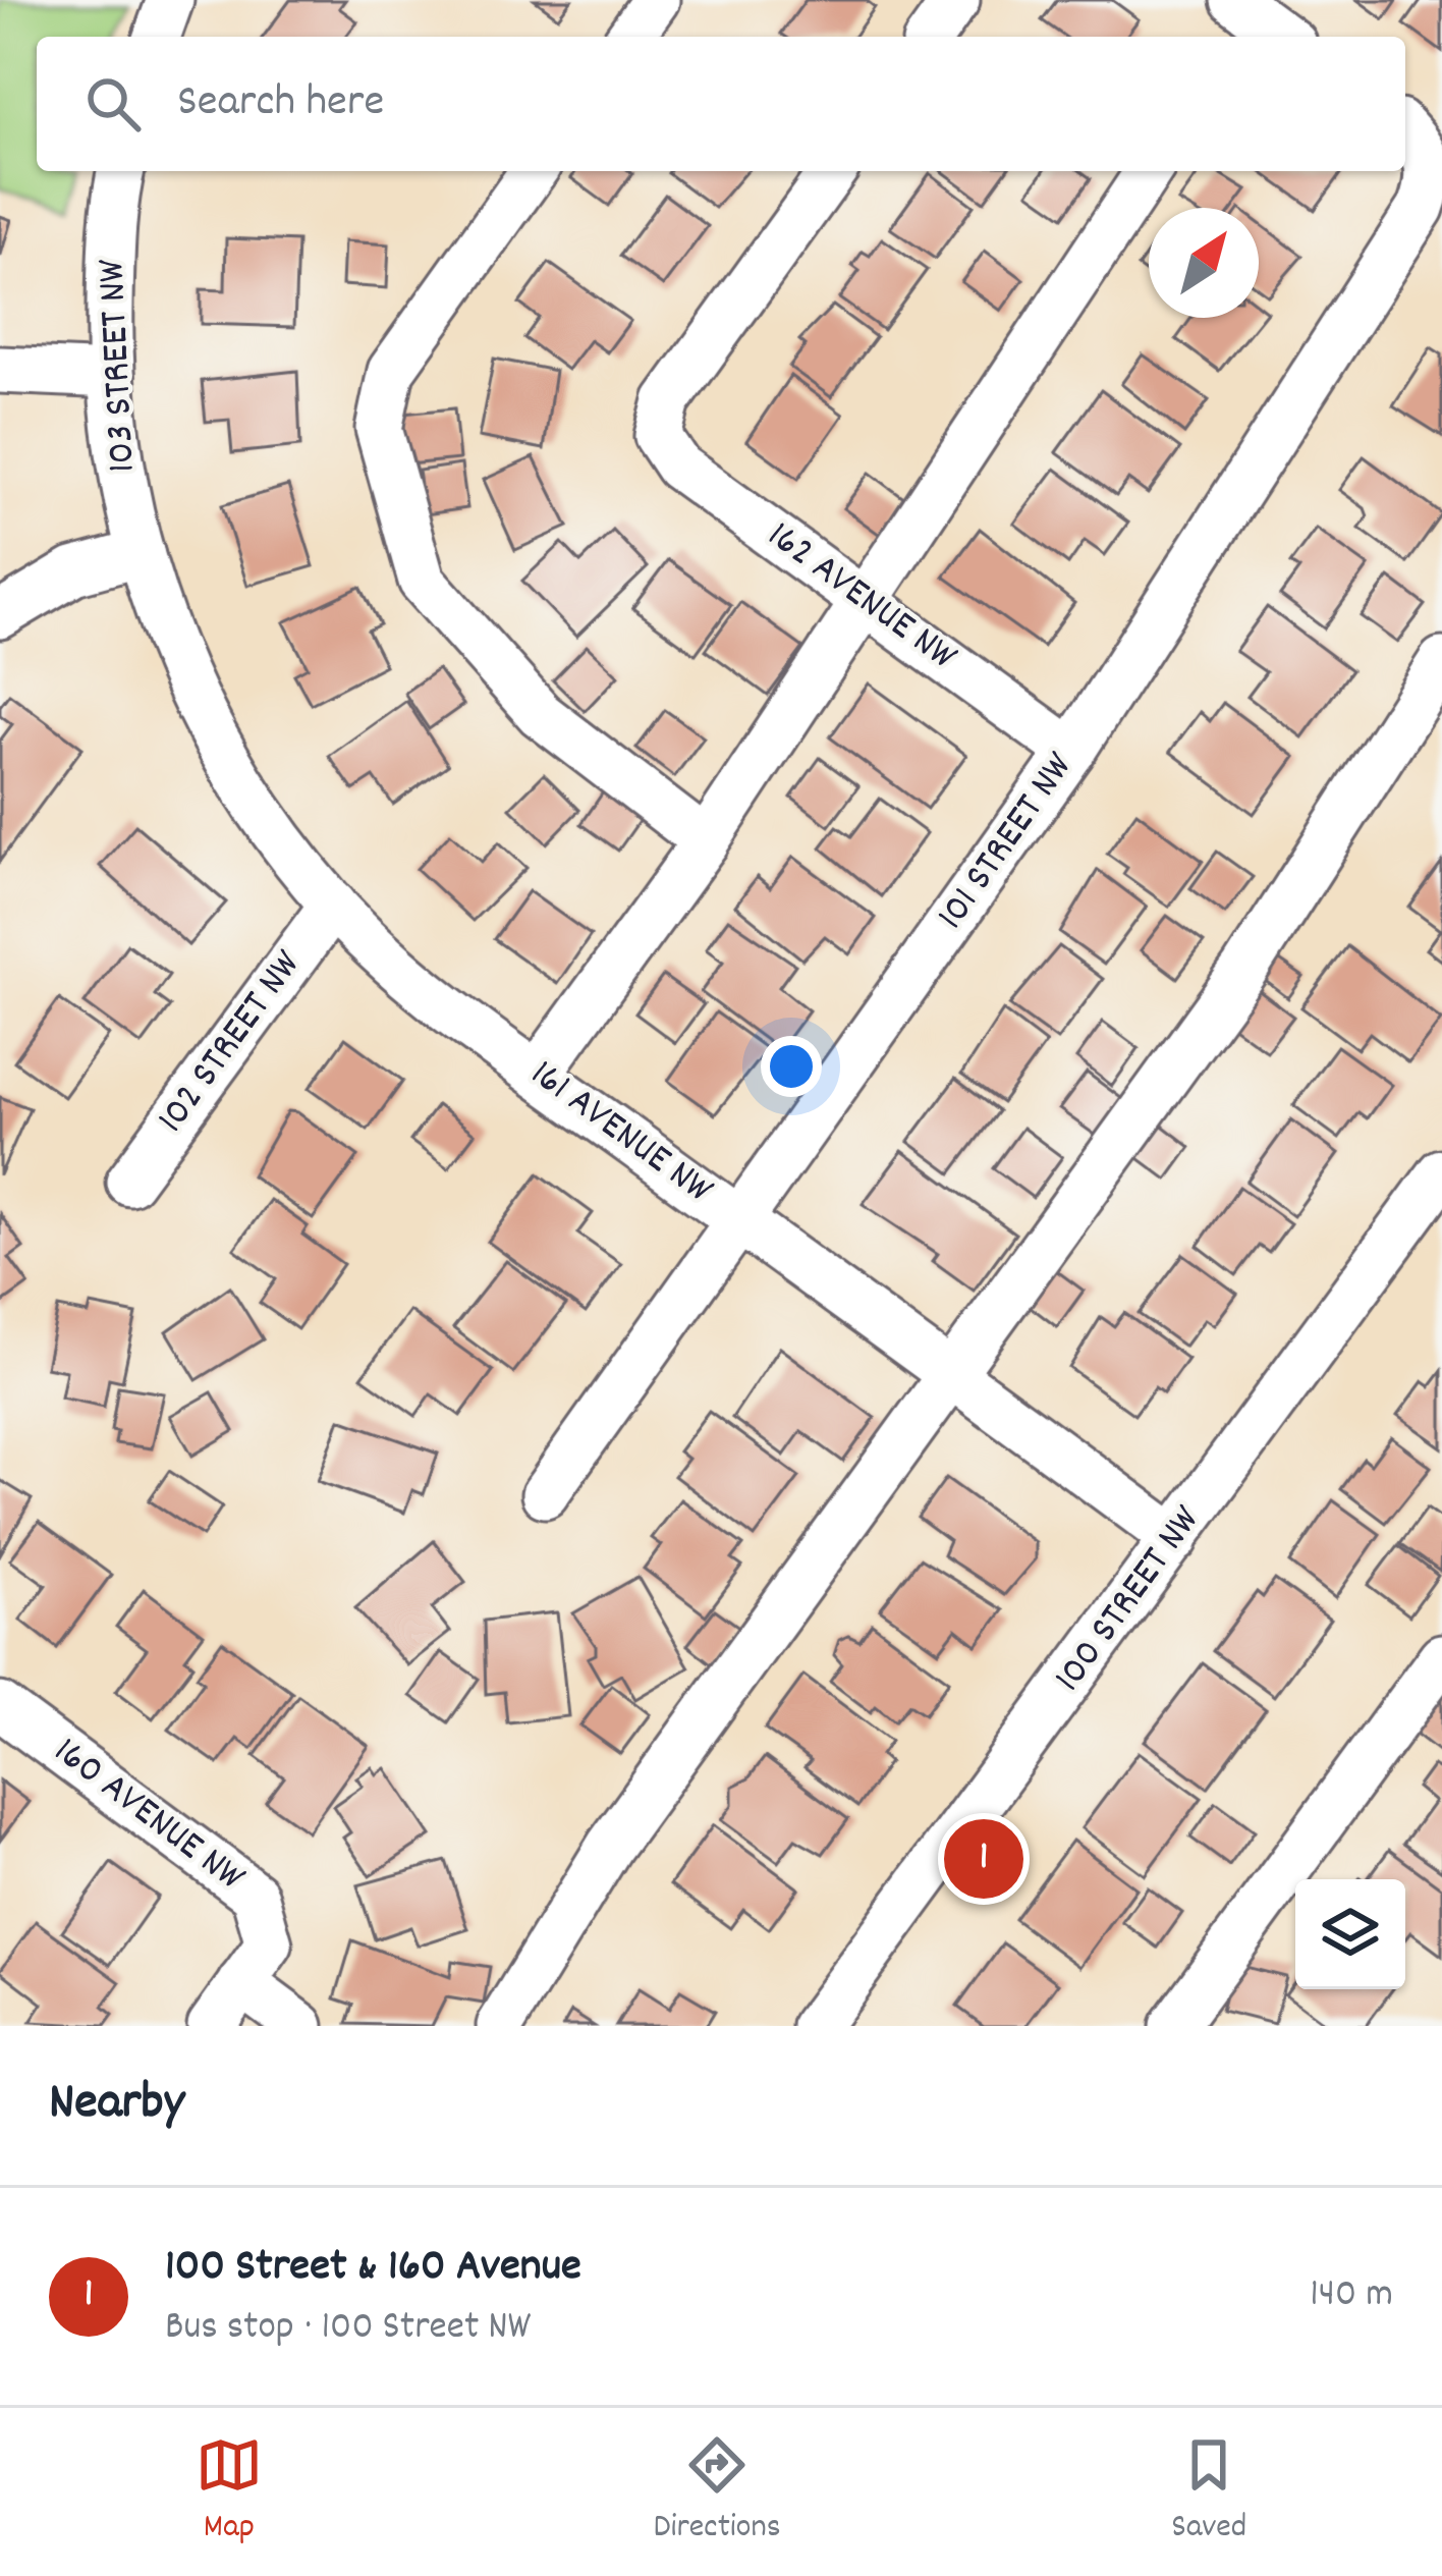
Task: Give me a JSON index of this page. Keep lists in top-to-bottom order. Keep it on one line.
{"streets":{"street":["103 STREET NW","162 AVENUE NW","101 STREET NW","102 STREET NW","161 AVENUE NW","100 STREET NW","160 AVENUE NW"]},"crossings":[["103 STREET NW","161 AVENUE NW"],["162 AVENUE NW","101 STREET NW"],["101 STREET NW","161 AVENUE NW"],["102 STREET NW","161 AVENUE NW"],["161 AVENUE NW","100 STREET NW"]],"north":"top right","page":{"search":"Search here","pins":"1","heading":"Nearby","list":[{"mark":"1","name":"100 Street & 160 Avenue","note":"Bus stop · 100 Street NW","value":"140 m"}],"nav":["Map","Directions","Saved"]}}
